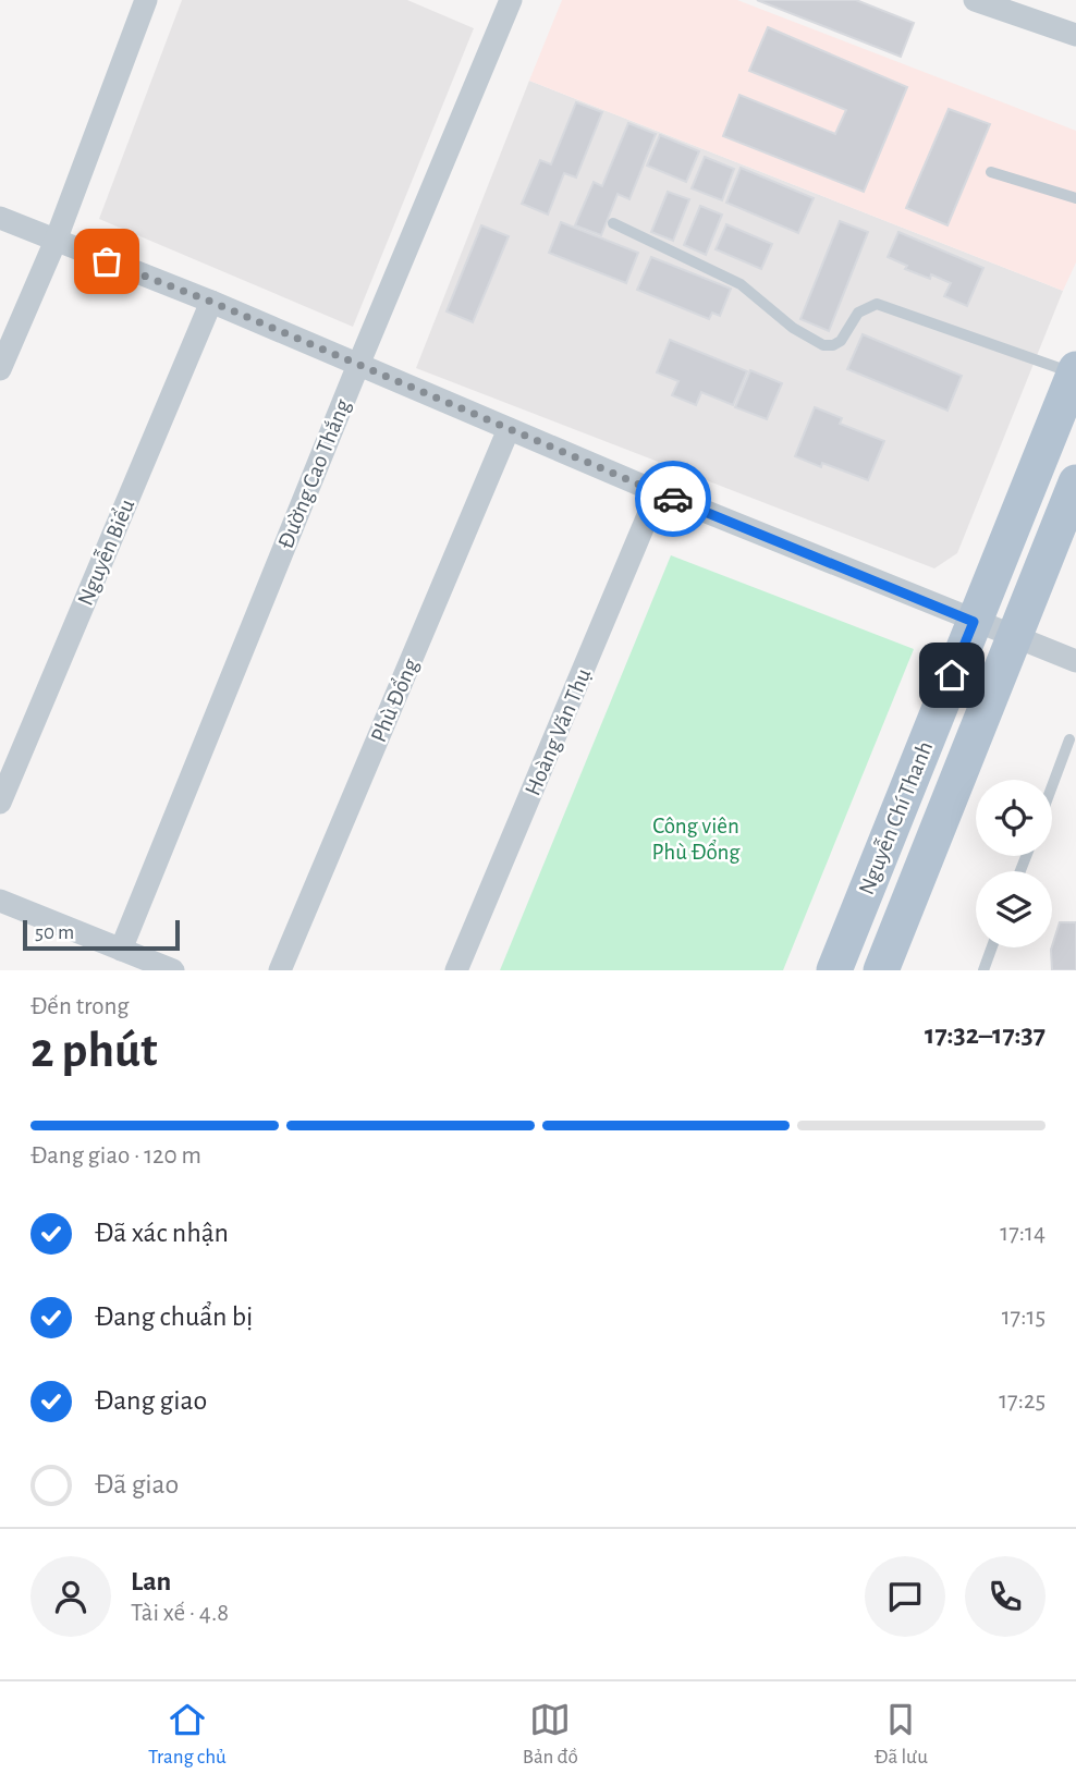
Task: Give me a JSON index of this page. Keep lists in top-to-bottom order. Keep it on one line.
{"streets":{"main road":["Nguyễn Chí Thanh"],"street":["Đường Cao Thắng","Nguyễn Biểu","Phù Đổng","Hoàng Văn Thụ"]},"parks":["Công viên Phù Đổng"],"scale_bar":"50 m","page":{"scale":"50 m","heading":["2 phút","Đến trong","17:32–17:37"],"panel":["Lan","Tài xế · 4.8"],"bar":"Đang giao · 120 m","list":[["Đã xác nhận","17:14"],["Đang chuẩn bị","17:15"],["Đang giao","17:25"],"Đã giao"],"tabs":["Trang chủ","Bản đồ","Đã lưu"]}}
